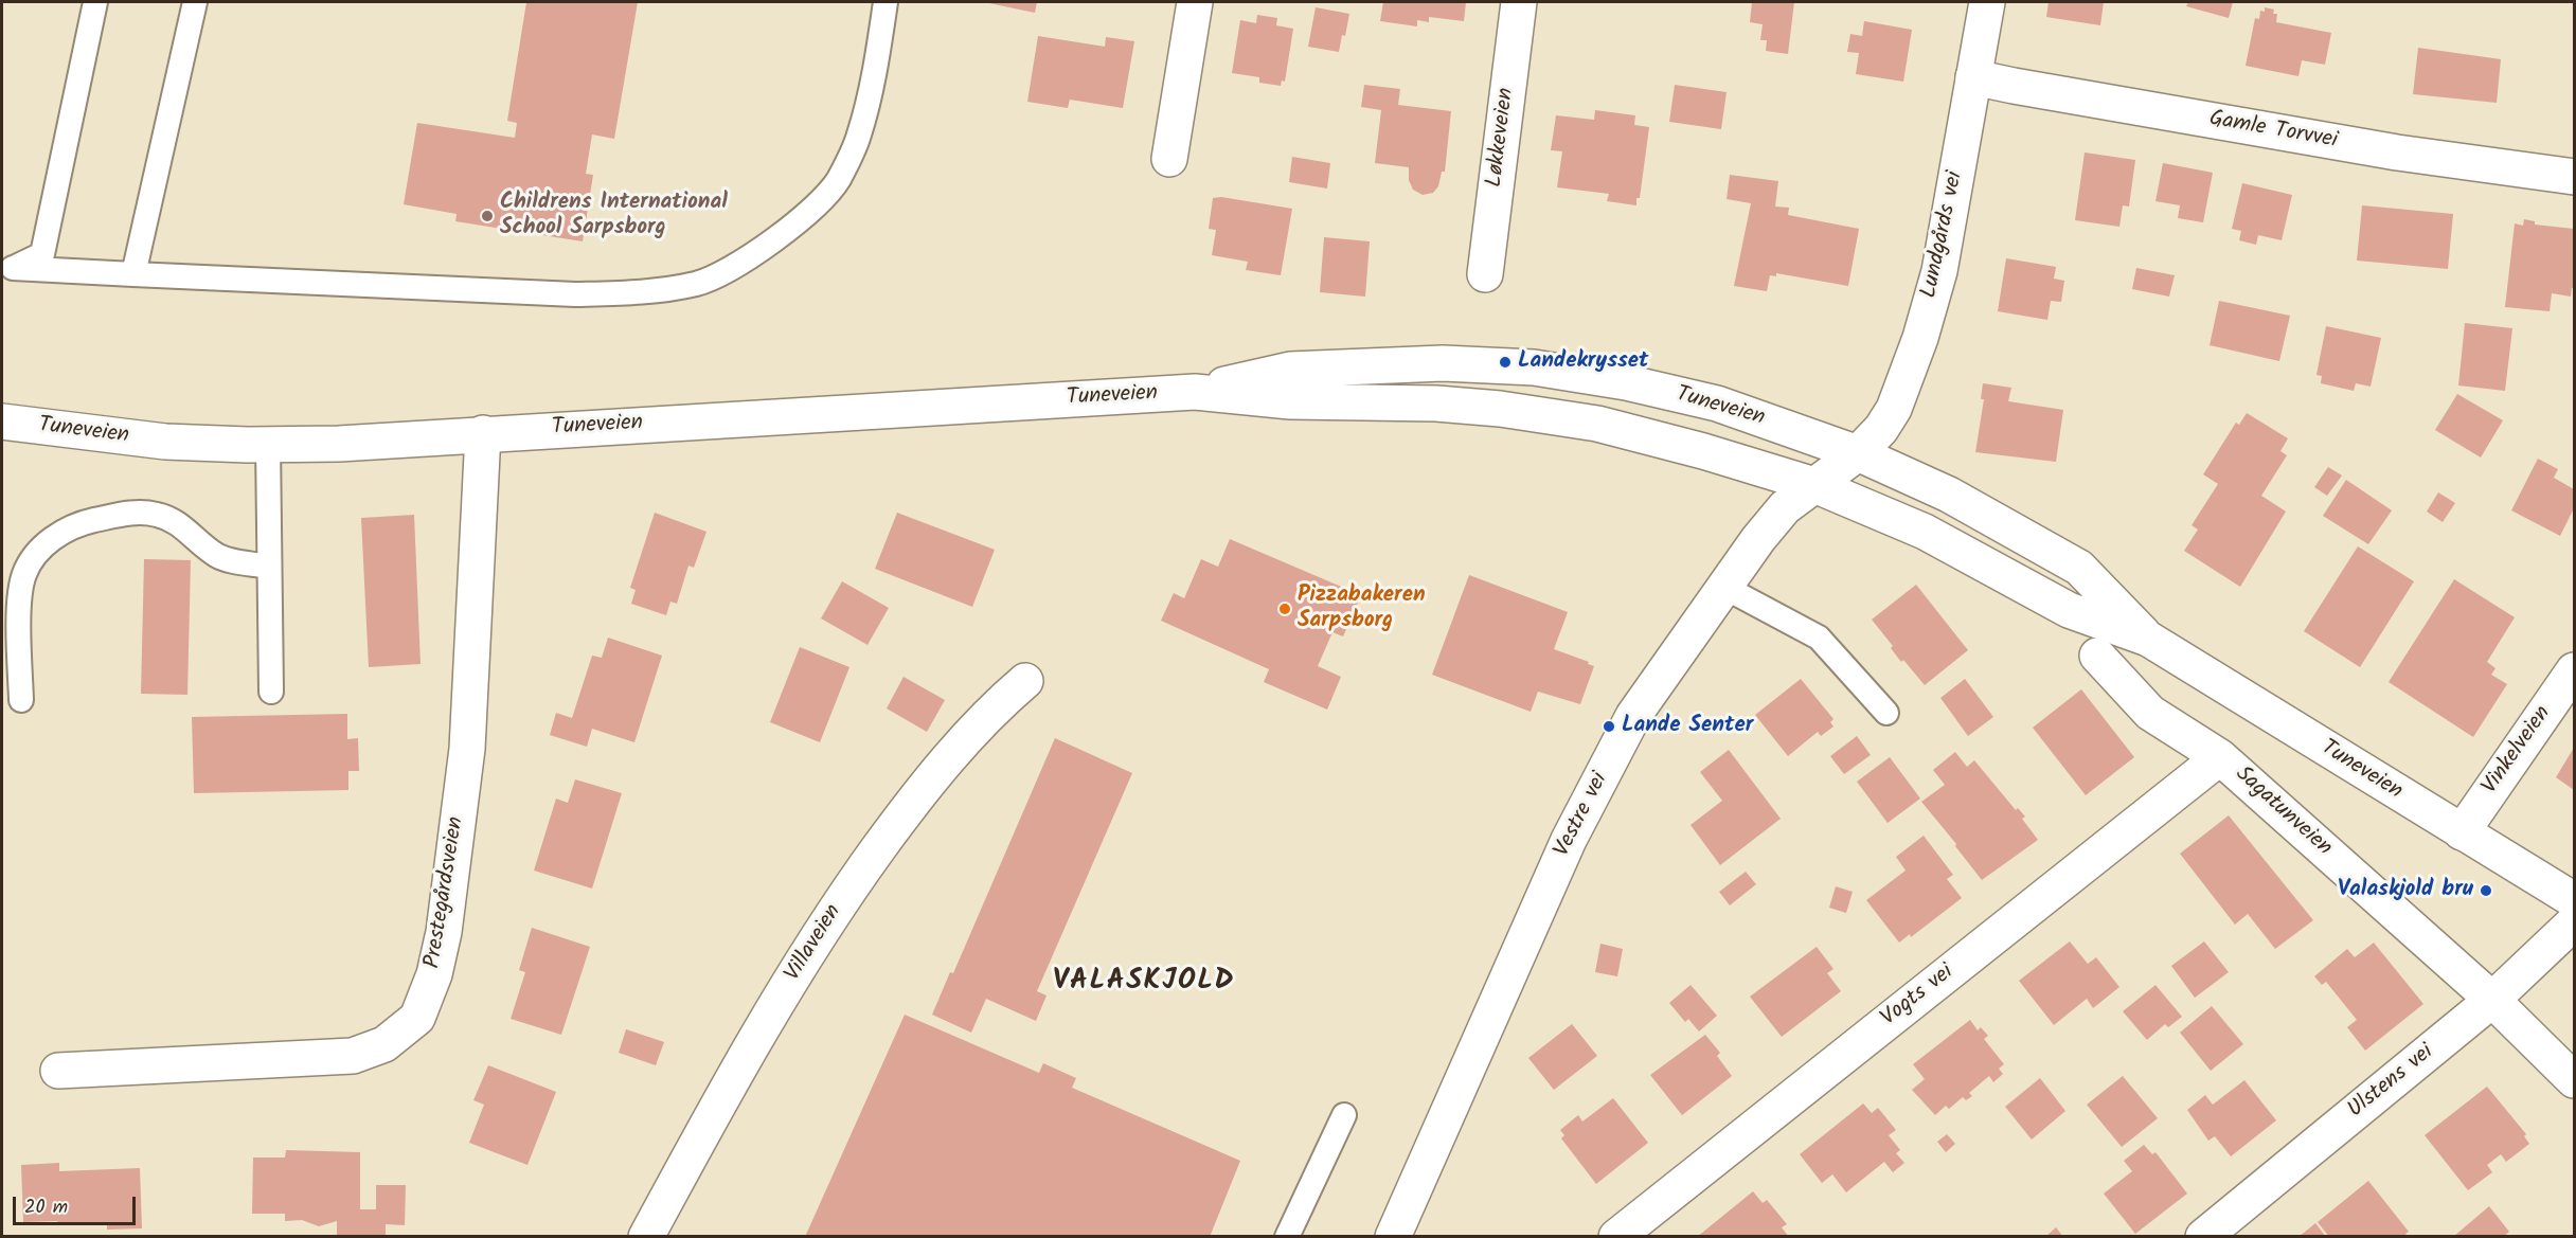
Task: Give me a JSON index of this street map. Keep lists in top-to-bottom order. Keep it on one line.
{"streets":{"street":["Gamle Torvvei","Løkkeveien","Lundgårds vei","Tuneveien","Vinkelveien","Sagatunveien","Vestre vei","Prestegårdsveien","Villaveien","Vogts vei","Ulstens vei"]},"crossings":[["Gamle Torvvei","Lundgårds vei"],["Lundgårds vei","Tuneveien"],["Lundgårds vei","Vestre vei"],["Tuneveien","Vinkelveien"],["Tuneveien","Vestre vei"],["Tuneveien","Prestegårdsveien"],["Sagatunveien","Vogts vei"],["Sagatunveien","Ulstens vei"]],"districts":["VALASKJOLD"],"places":["Childrens International School Sarpsborg","Landekrysset","Pizzabakeren Sarpsborg","Lande Senter","Valaskjold bru"],"scale_bar":"20 m"}
